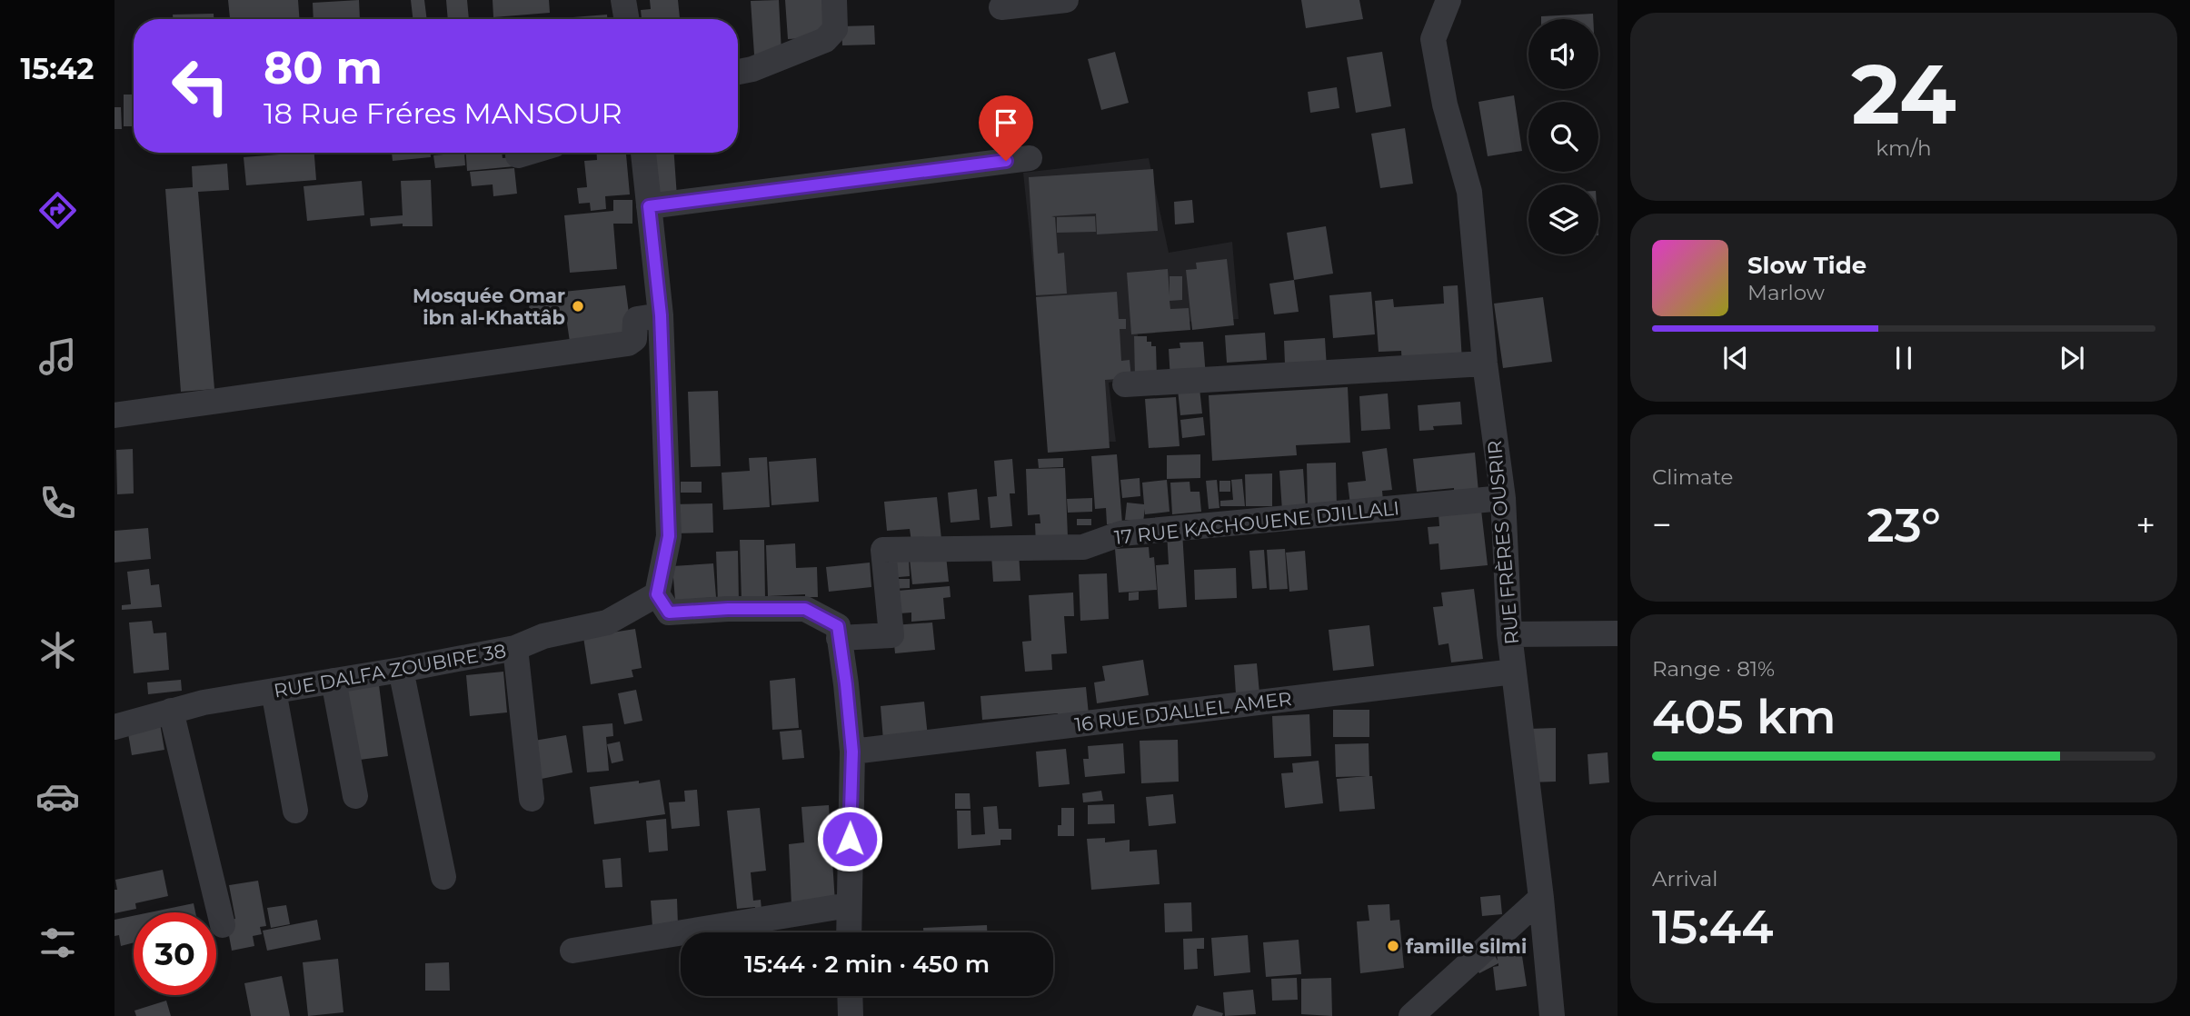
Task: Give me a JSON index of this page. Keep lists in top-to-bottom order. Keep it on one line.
{"streets":{"street":["17 RUE KACHOUENE DJILLALI","RUE FRÈRES OUSRIR","RUE DALFA ZOUBIRE 38","16 RUE DJALLEL AMER"]},"crossings":[["17 RUE KACHOUENE DJILLALI","RUE FRÈRES OUSRIR"],["RUE FRÈRES OUSRIR","16 RUE DJALLEL AMER"]],"places":["Mosquée Omar ibn al-Khattâb","famille silmi"],"page":{"tabs":"15:42","tile":[["24","km/h"],"Climate",["Range · 81%","405 km"],["Arrival","15:44"]],"turn":["80 m","18 Rue Fréres MANSOUR"],"song":["Slow Tide","Marlow"],"heat":["−","23°","+"],"limit":"30","trip":"15:44 · 2 min · 450 m"}}
